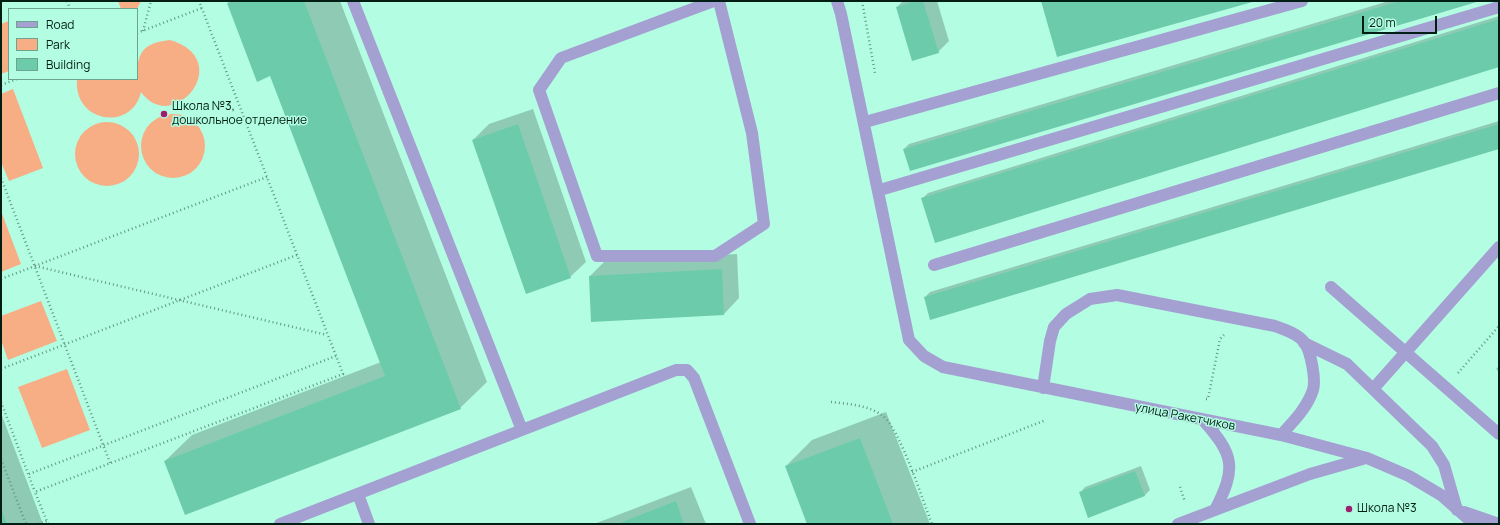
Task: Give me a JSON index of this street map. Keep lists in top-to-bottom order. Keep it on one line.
{"streets":{"street":["улица Ракетчиков"]},"places":["Школа №3, дошкольное отделение","Школа №3"],"legend":["Road","Park","Building"],"scale_bar":"20 m"}
